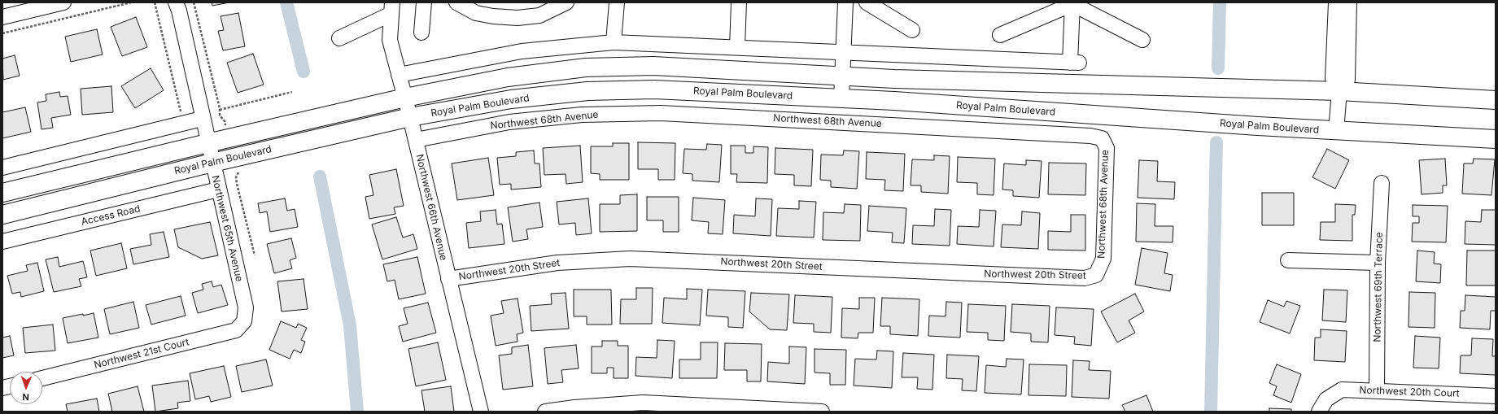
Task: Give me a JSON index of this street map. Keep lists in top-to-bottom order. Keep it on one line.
{"streets":{"main road":["Royal Palm Boulevard"],"street":["Northwest 68th Avenue","Northwest 66th Avenue","Access Road","Northwest 65th Avenue","Northwest 20th Street","Northwest 69th Terrace","Northwest 21st Court","Northwest 20th Court"]},"crossings":[["Royal Palm Boulevard","Northwest 66th Avenue"],["Royal Palm Boulevard","Northwest 65th Avenue"],["Northwest 68th Avenue","Northwest 66th Avenue"],["Northwest 68th Avenue","Northwest 20th Street"],["Northwest 66th Avenue","Northwest 20th Street"],["Access Road","Northwest 65th Avenue"],["Northwest 65th Avenue","Northwest 21st Court"],["Northwest 69th Terrace","Northwest 20th Court"]],"north":"bottom"}
